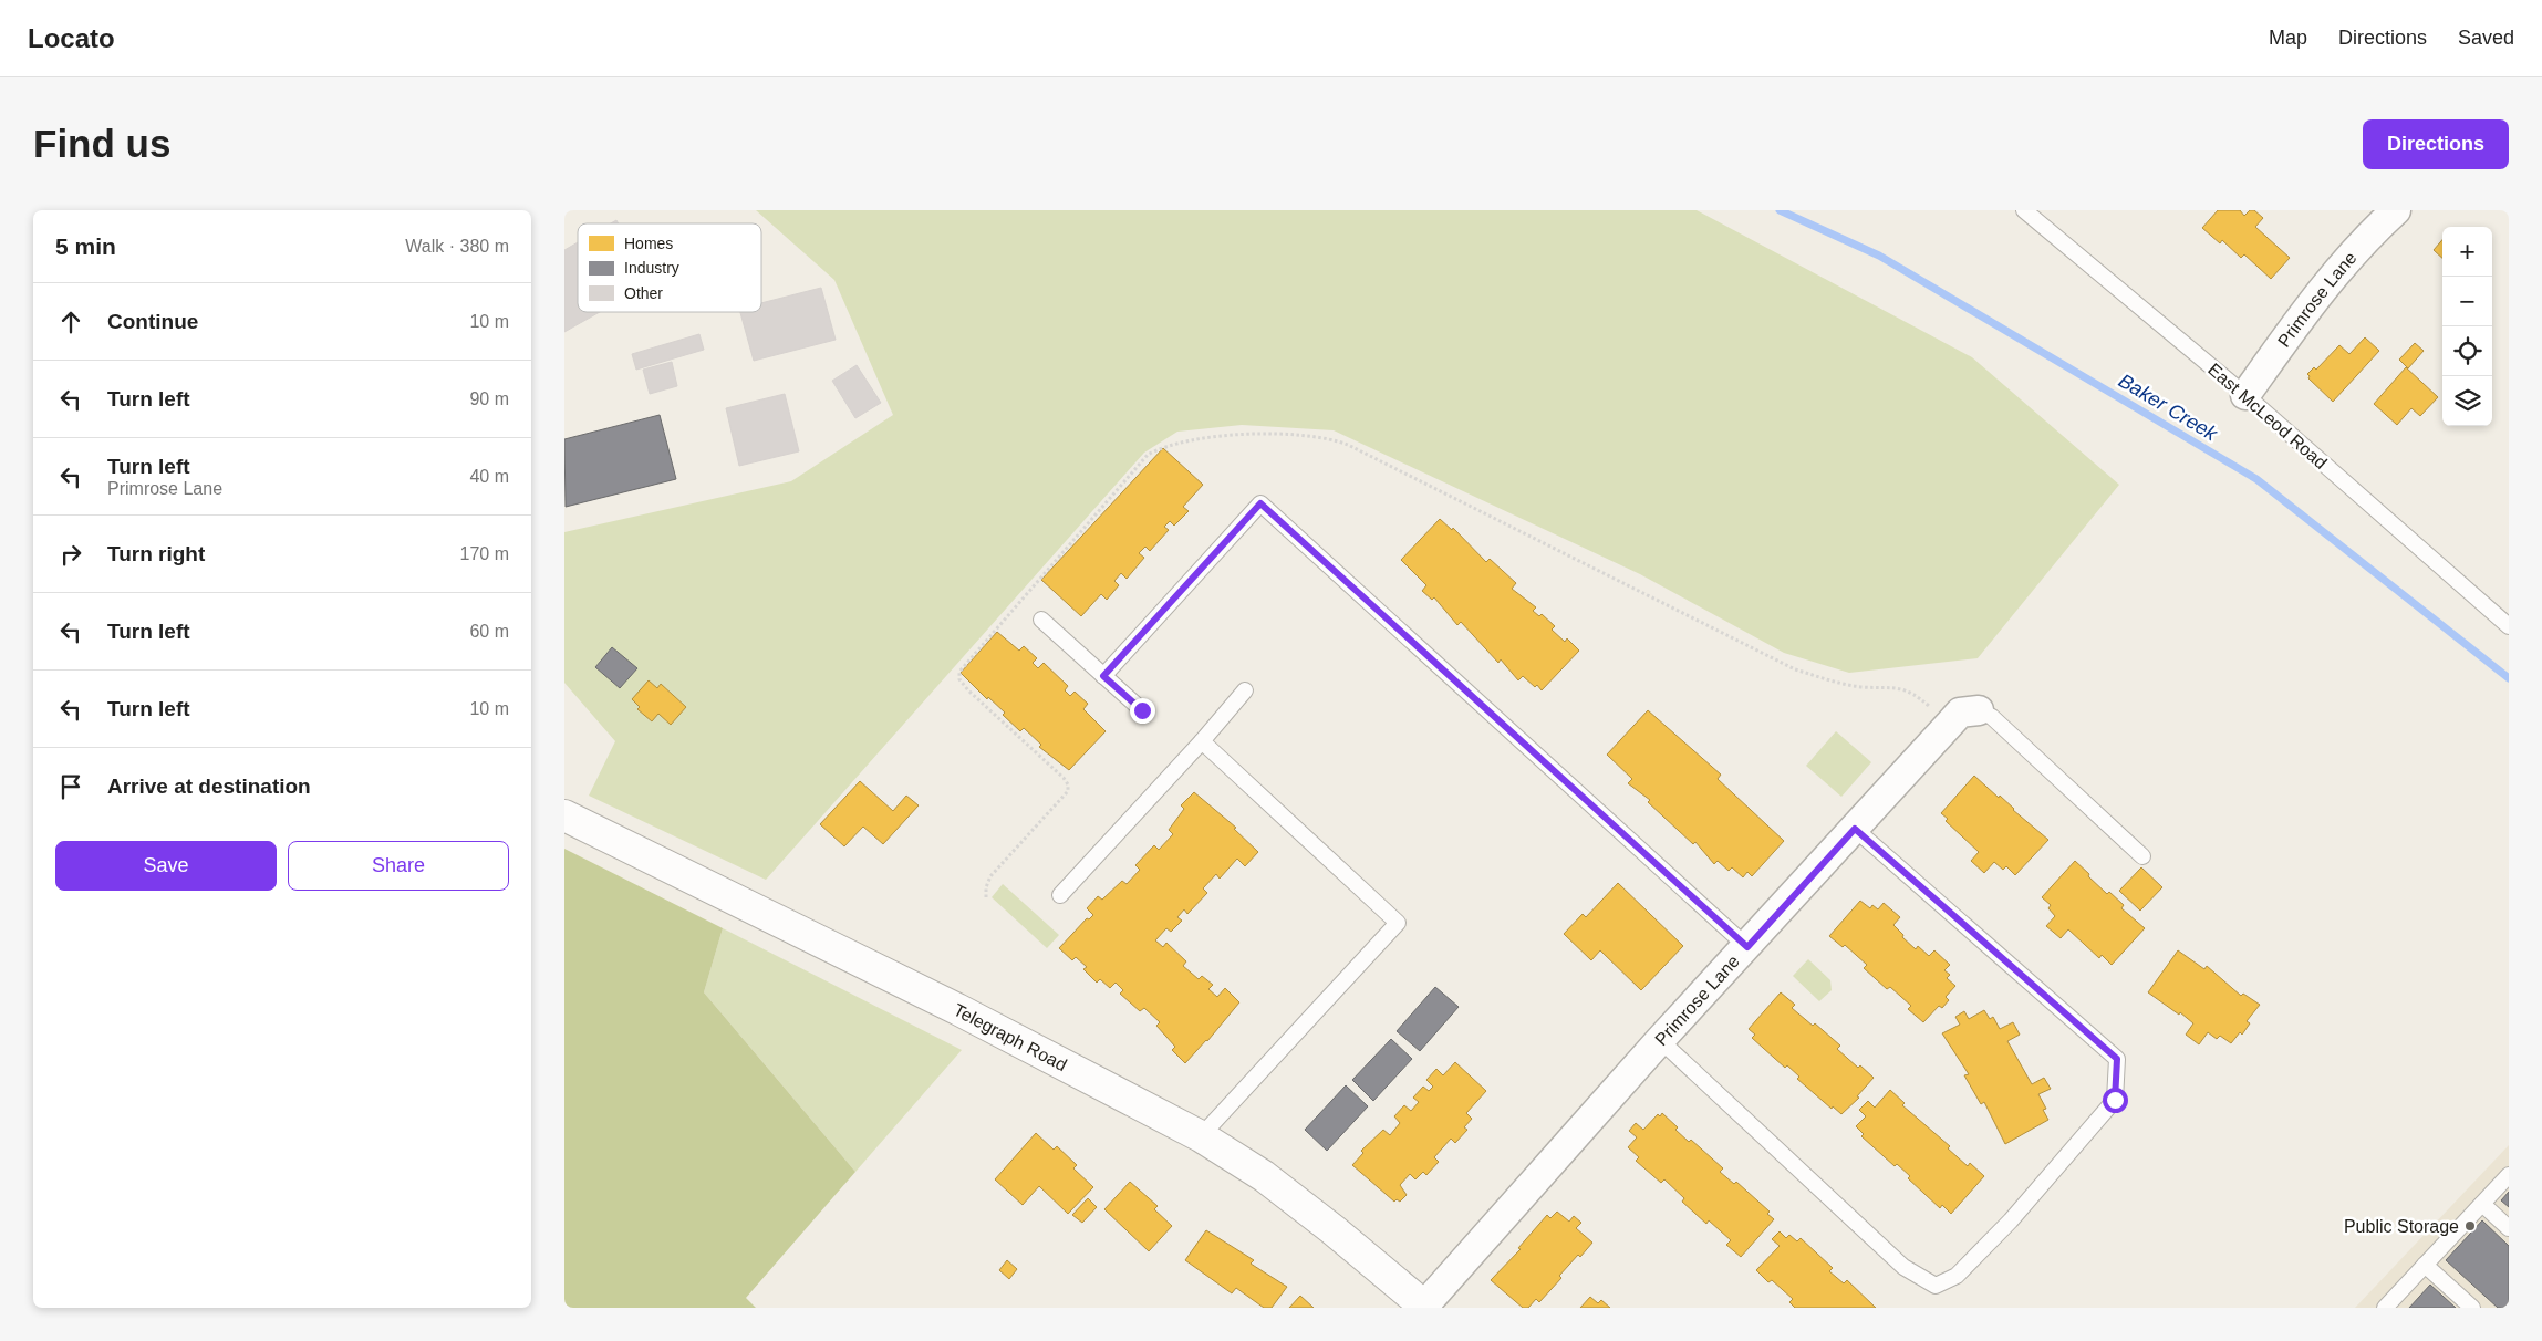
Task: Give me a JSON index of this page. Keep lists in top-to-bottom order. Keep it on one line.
{"streets":{"street":["Primrose Lane","Telegraph Road"],"lane":["East McLeod Road"]},"crossings":[["Primrose Lane","East McLeod Road"],["Primrose Lane","Telegraph Road"]],"water":["Baker Creek"],"places":["Public Storage"],"legend":["Homes","Industry","Other"],"page":{"header":"Locato","nav":["Map","Directions","Saved"],"buttons":["Directions",["Save","Share"]],"title":"Find us","heading":["5 min","Walk · 380 m"],"map_buttons":["+","−"],"list":[["Continue","10 m"],["Turn left","90 m"],["Turn left","Primrose Lane","40 m"],["Turn right","170 m"],["Turn left","60 m"],["Turn left","10 m"],"Arrive at destination"]}}
